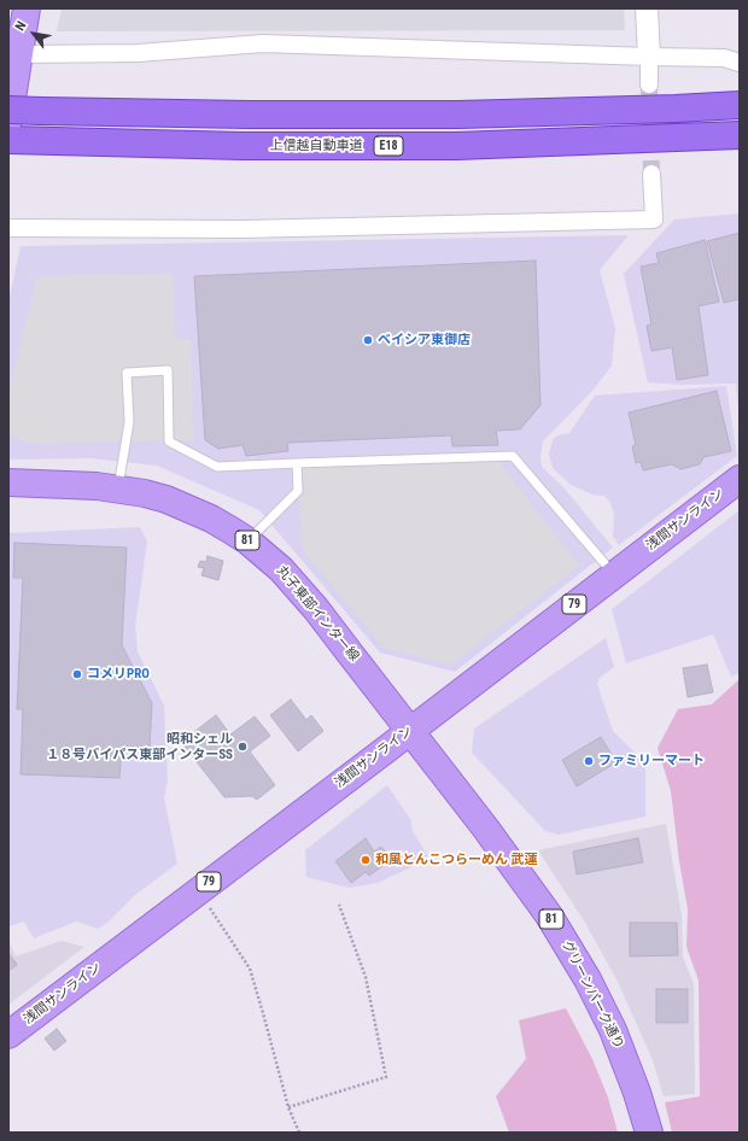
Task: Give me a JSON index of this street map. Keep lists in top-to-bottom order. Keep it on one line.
{"streets":{"highway":["上信越自動車道","E18"],"main road":["浅間サンライン","81","79","丸子東部インター線","グリーンパーク通り"]},"crossings":[["浅間サンライン","丸子東部インター線"],["浅間サンライン","グリーンパーク通り"],["丸子東部インター線","グリーンパーク通り"]],"places":["ベイシア東御店","コメリPRO","昭和シェル １８号バイパス東部インターSS","ファミリーマート","和風とんこつらーめん 武蓮"],"north":"top left"}
